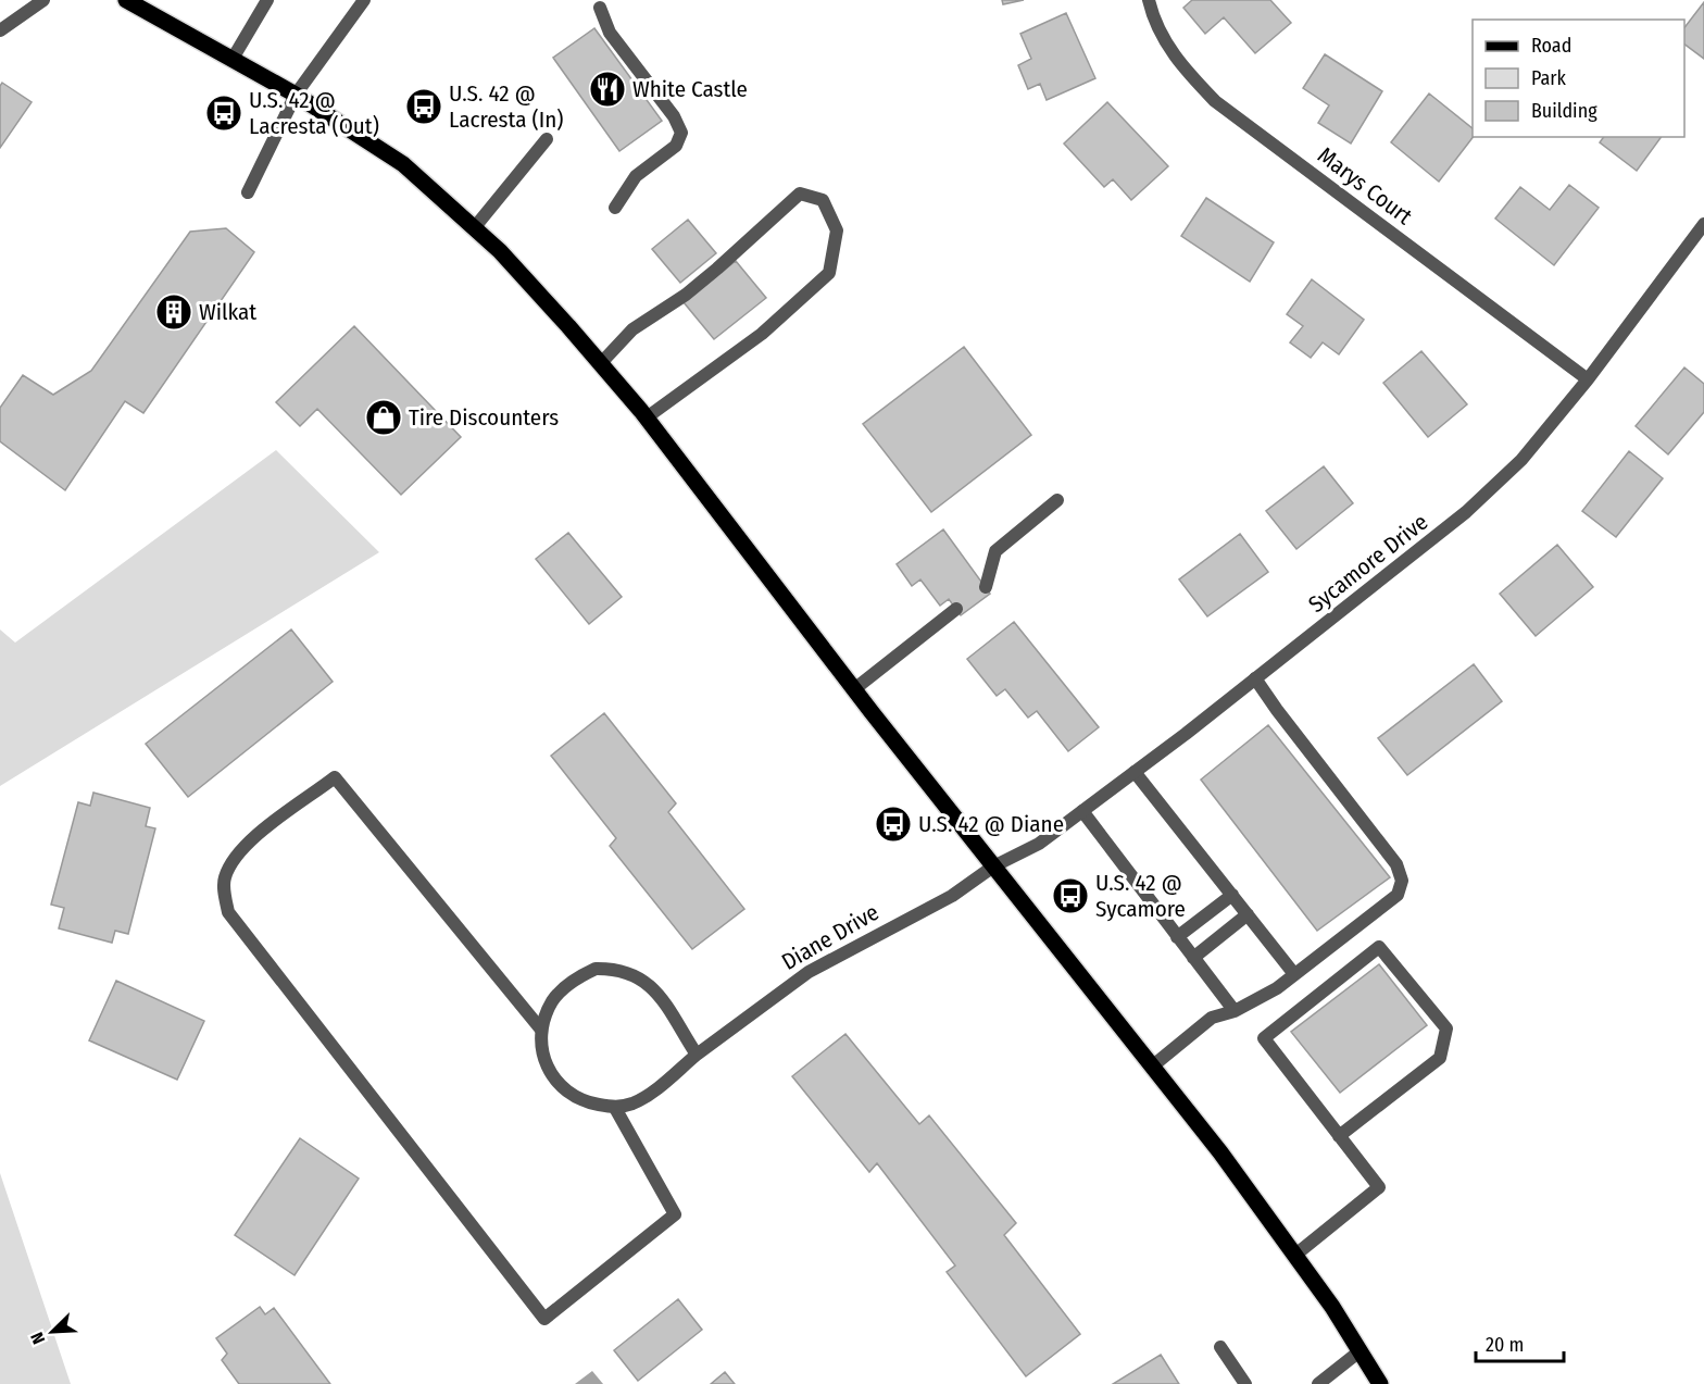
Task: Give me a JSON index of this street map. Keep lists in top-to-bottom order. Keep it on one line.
{"streets":{"street":["Marys Court","Sycamore Drive","Diane Drive"]},"crossings":[["Marys Court","Sycamore Drive"],["Sycamore Drive","Diane Drive"]],"places":{"restaurant":["White Castle"],"bus stop":["U.S. 42 @ Lacresta (In)","U.S. 42 @ Lacresta (Out)","U.S. 42 @ Diane","U.S. 42 @ Sycamore"],"building":["Wilkat"],"shop":["Tire Discounters"]},"legend":["Road","Park","Building"],"scale_bar":"20 m","north":"bottom left"}
